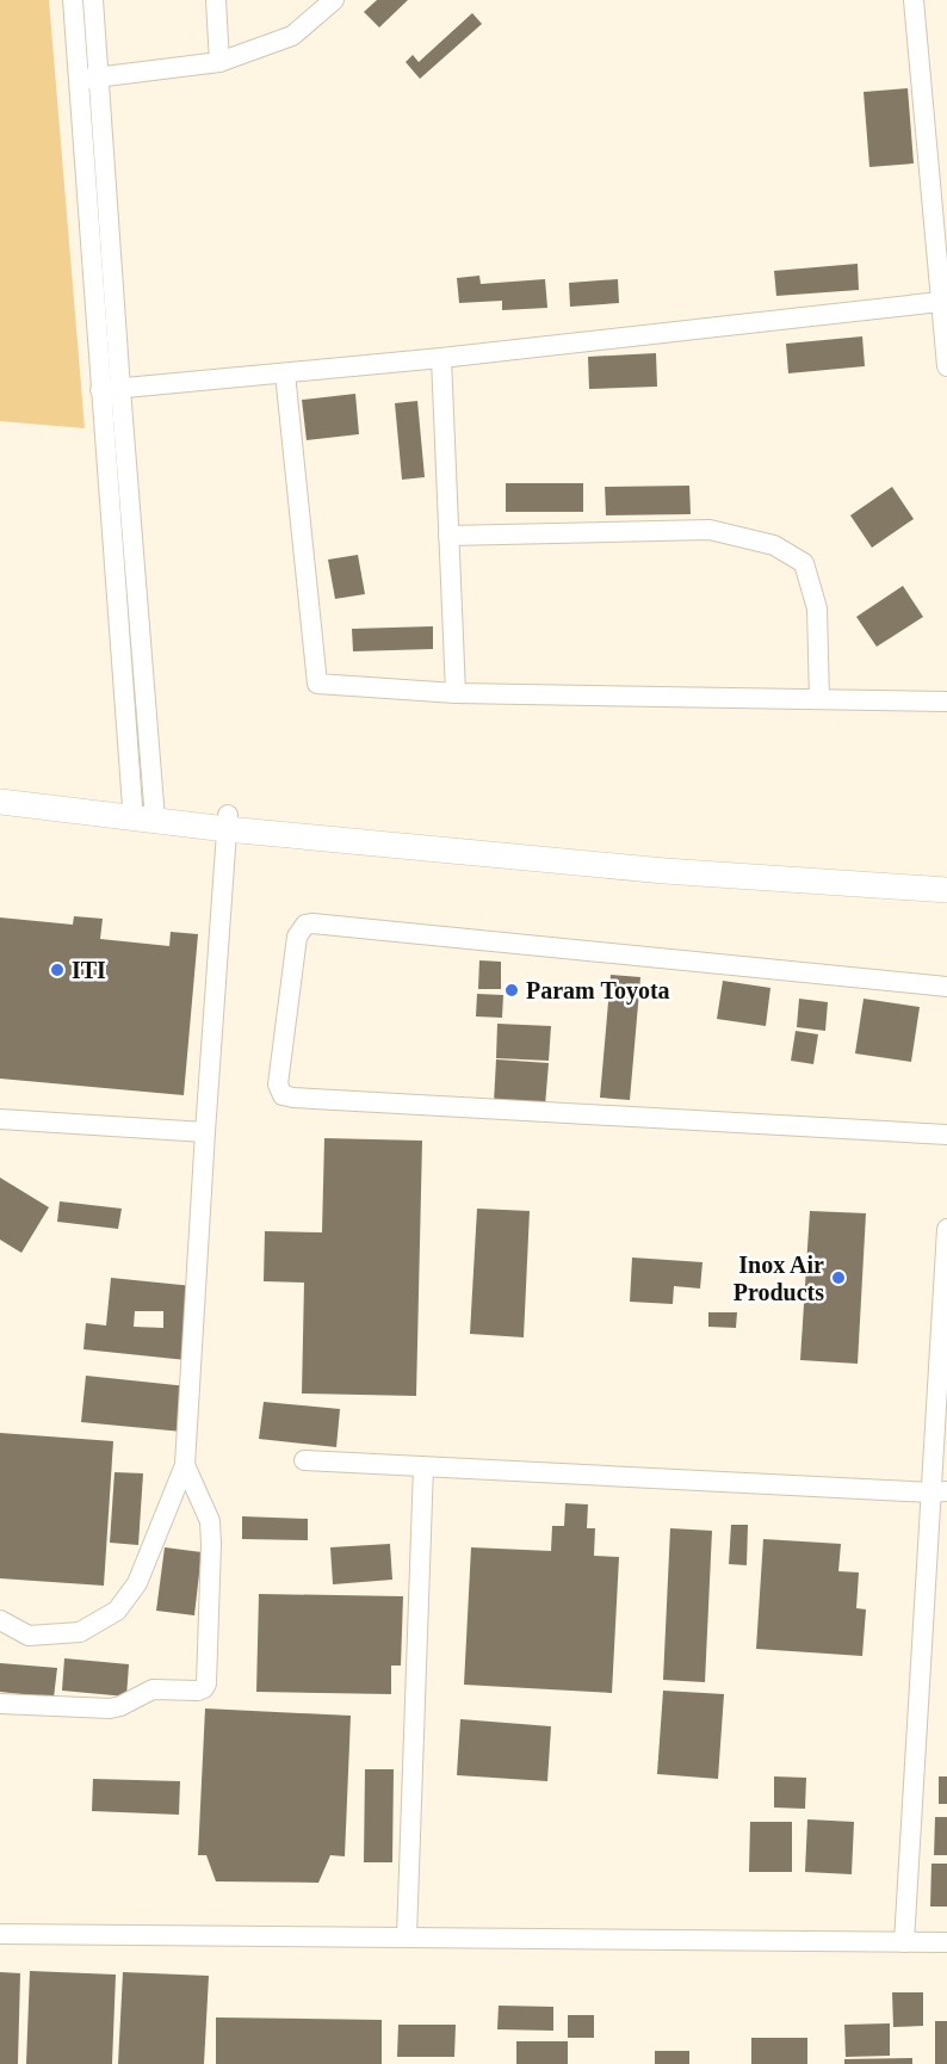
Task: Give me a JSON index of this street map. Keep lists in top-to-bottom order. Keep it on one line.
{"places":["ITI","Param Toyota","Inox Air Products"]}
